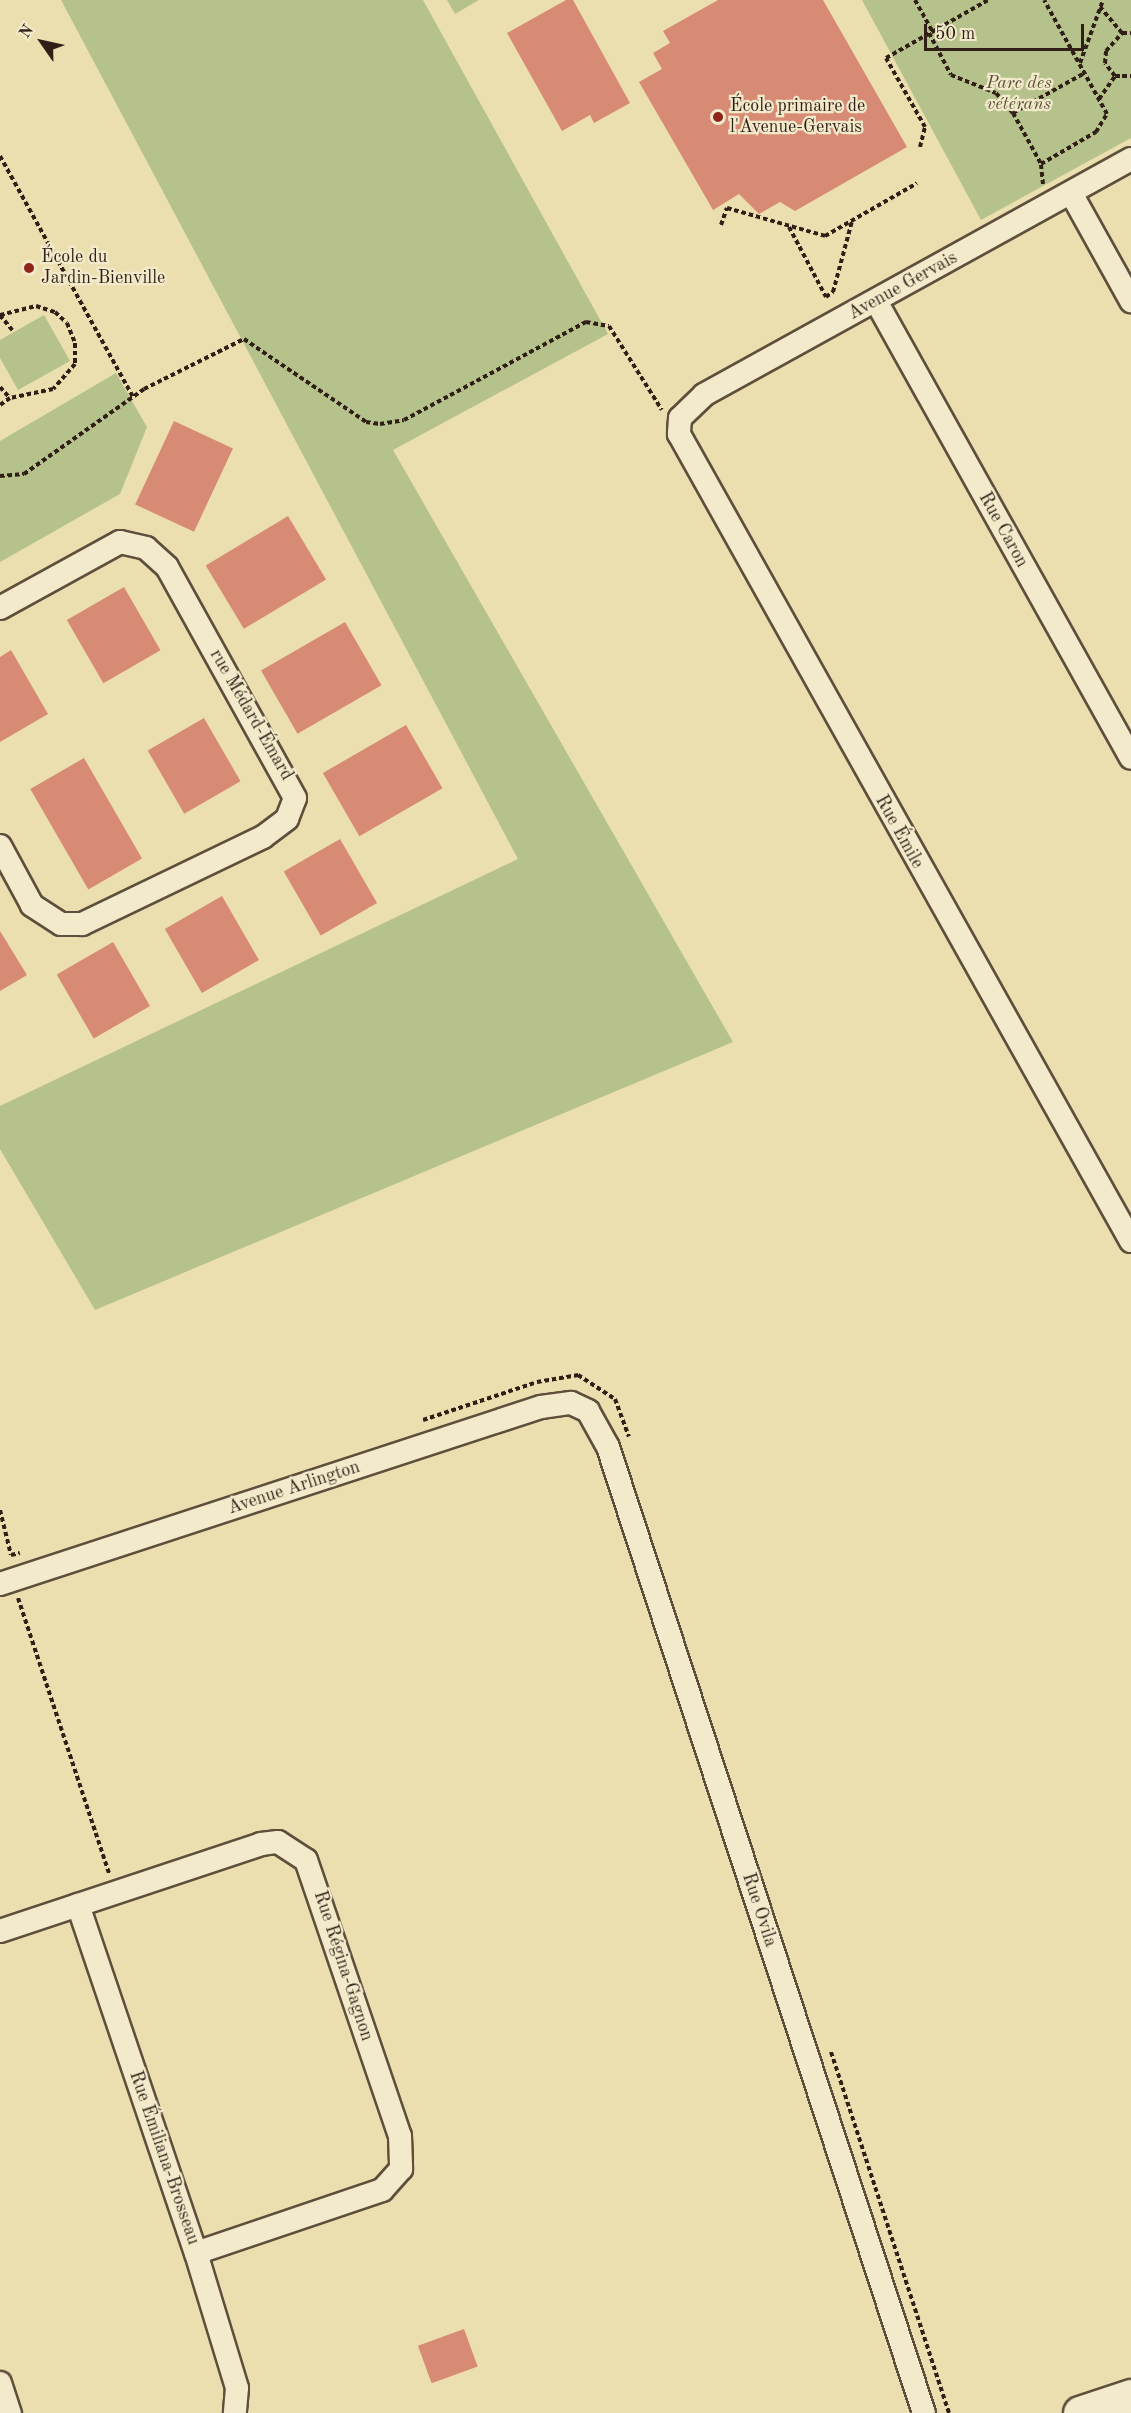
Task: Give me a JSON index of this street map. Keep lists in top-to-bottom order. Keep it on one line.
{"streets":{"street":["Avenue Gervais","Rue Caron","rue Médard-Émard","Rue Émile","Avenue Arlington","Rue Ovila","Rue Régina-Gagnon","Rue Émiliana-Brosseau"]},"crossings":[["Avenue Gervais","Rue Caron"],["Avenue Gervais","Rue Émile"],["Avenue Arlington","Rue Ovila"],["Rue Régina-Gagnon","Rue Émiliana-Brosseau"]],"parks":["Parc des vétérans"],"places":["École primaire de l'Avenue-Gervais","École du Jardin-Bienville"],"scale_bar":"50 m","north":"top left"}
